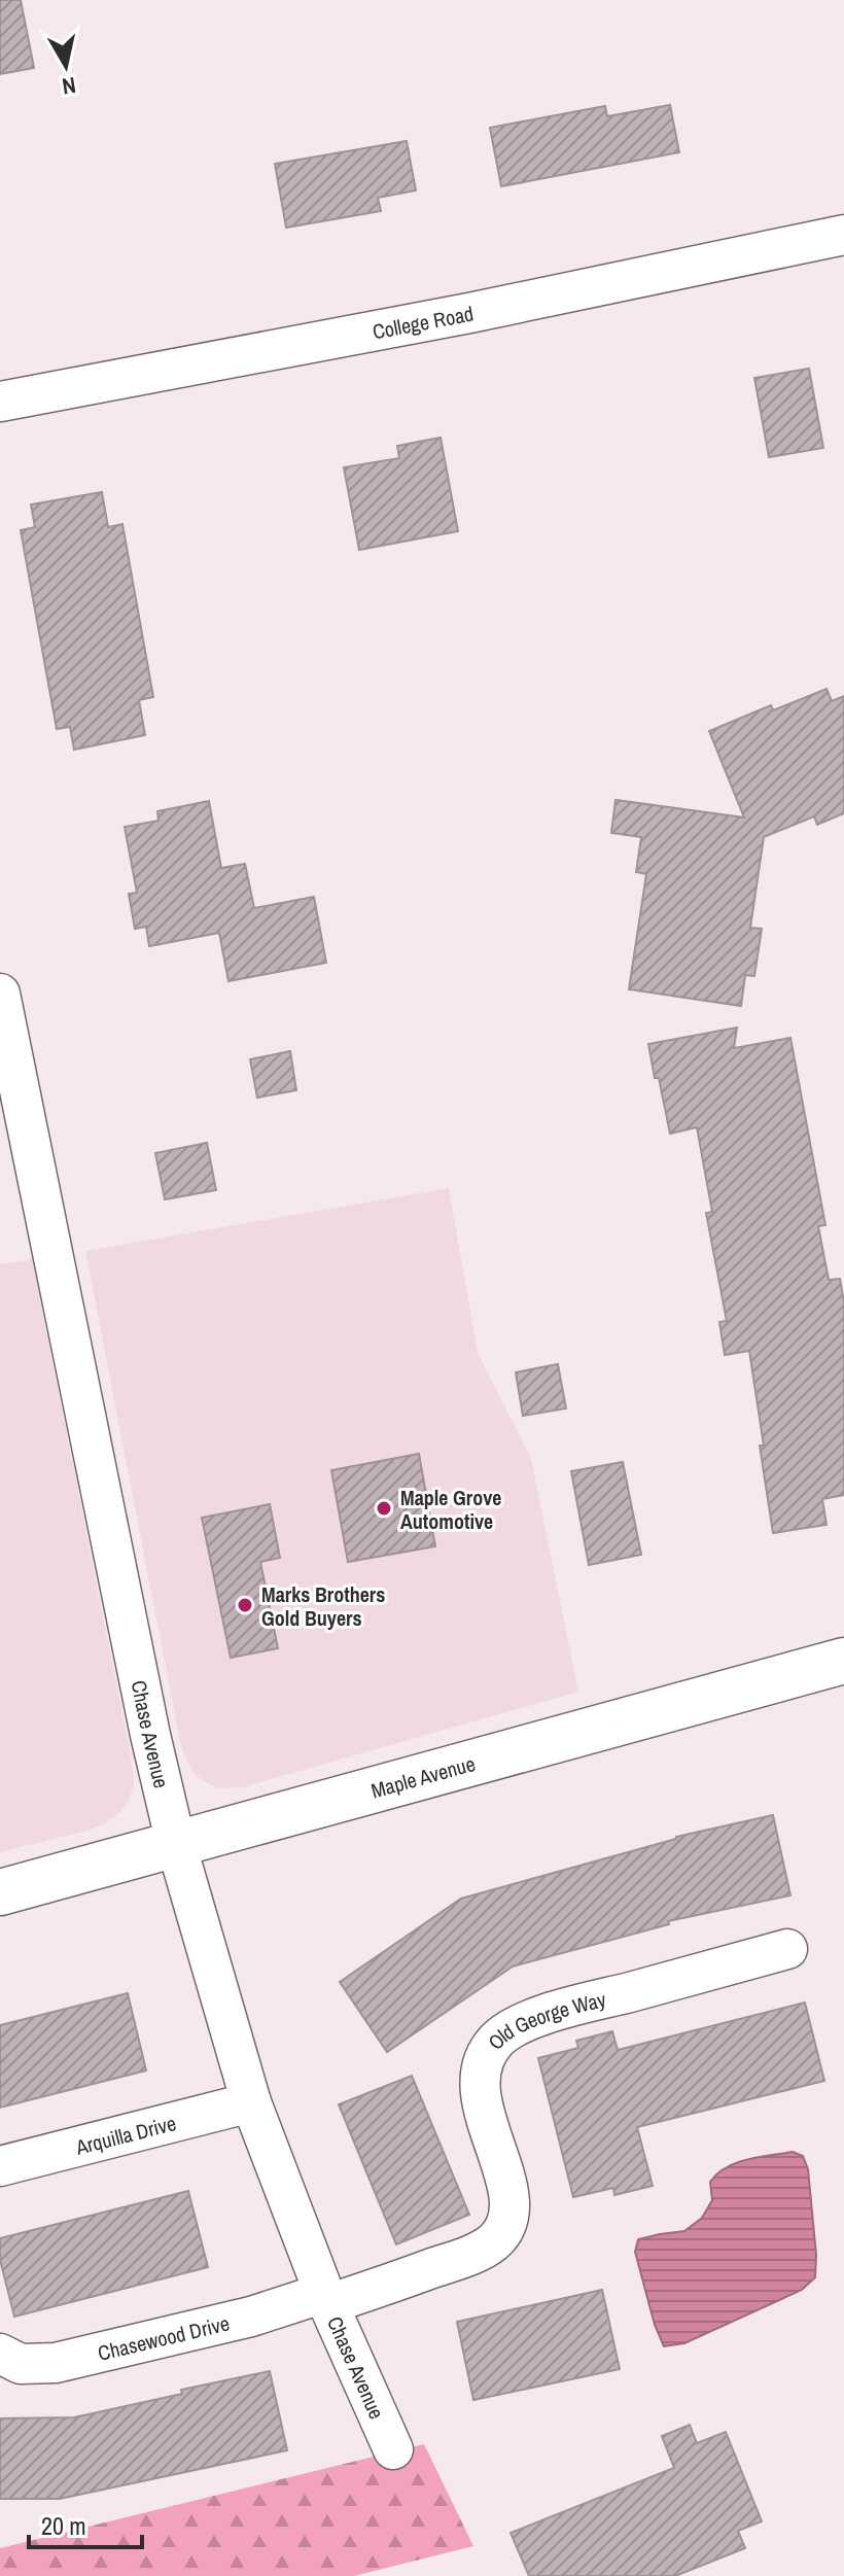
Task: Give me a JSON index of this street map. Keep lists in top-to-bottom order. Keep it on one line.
{"streets":{"main road":["Maple Avenue"],"street":["College Road","Chase Avenue","Old George Way","Arquilla Drive","Chasewood Drive"]},"crossings":[["Chase Avenue","Maple Avenue"],["Chase Avenue","Old George Way"],["Chase Avenue","Arquilla Drive"],["Chase Avenue","Chasewood Drive"],["Old George Way","Chasewood Drive"]],"places":["Maple Grove Automotive","Marks Brothers Gold Buyers"],"scale_bar":"20 m","north":"bottom"}
